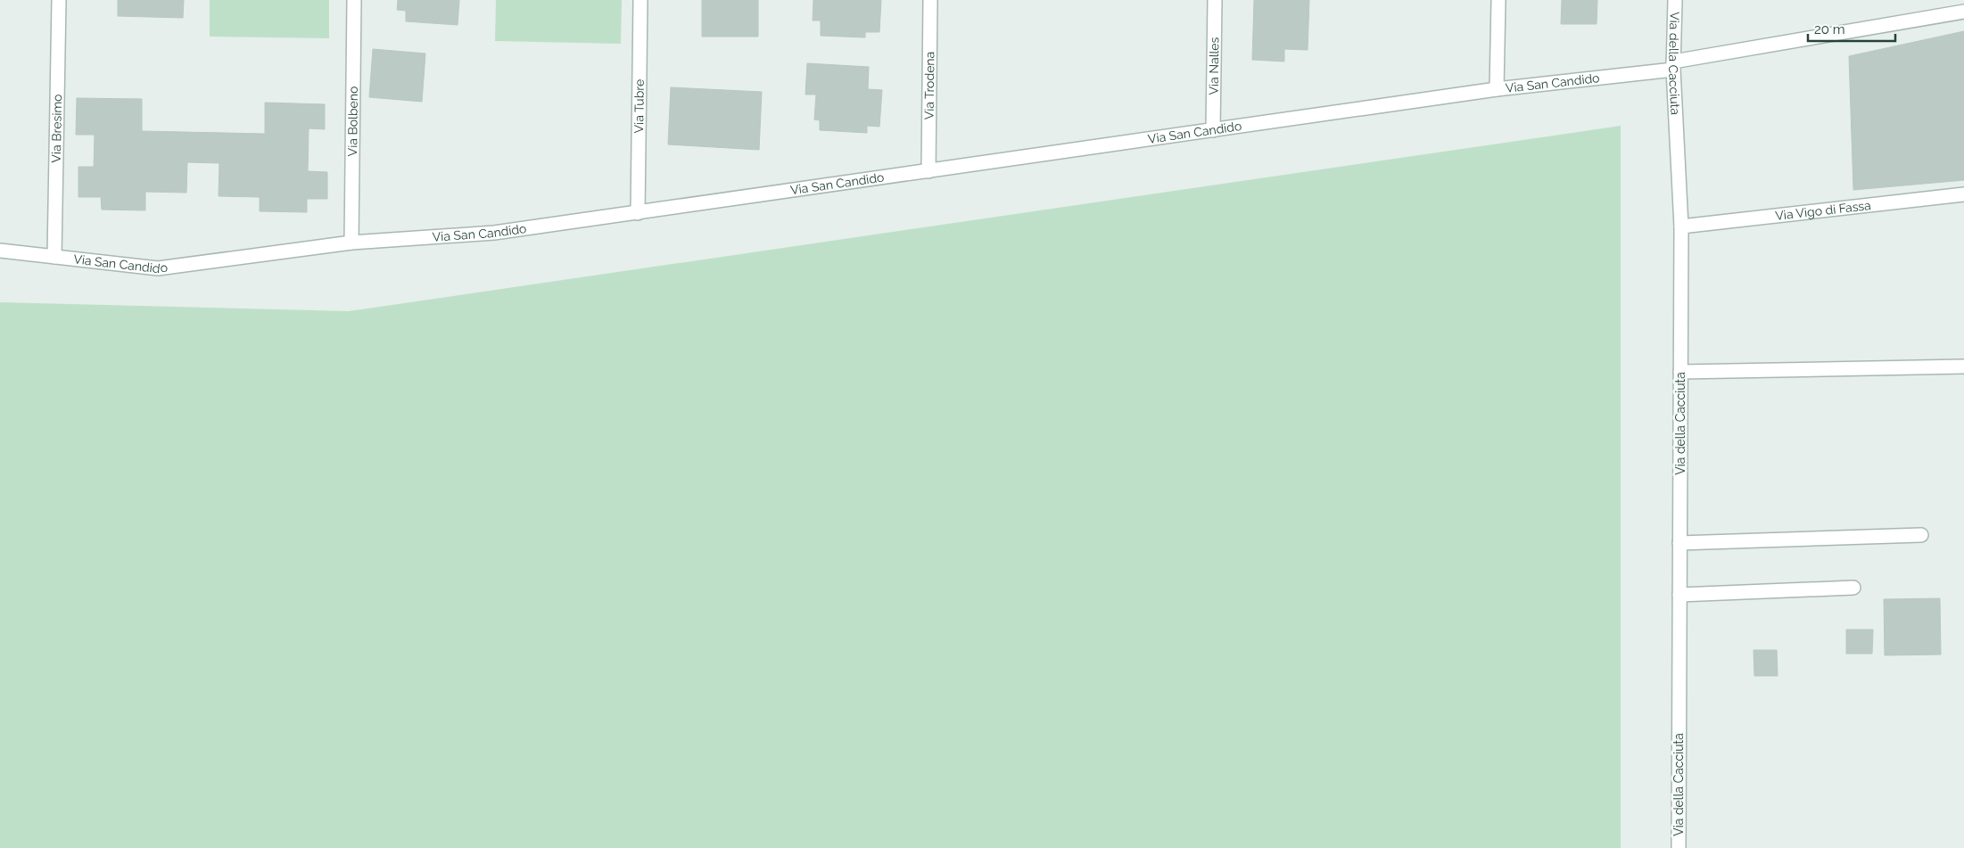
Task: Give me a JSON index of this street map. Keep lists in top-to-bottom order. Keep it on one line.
{"streets":{"street":["Via della Cacciuta","Via Nalles","Via San Candido","Via Trodena","Via Tubre","Via Bolbeno","Via Bresimo","Via Vigo di Fassa"]},"crossings":[["Via della Cacciuta","Via San Candido"],["Via della Cacciuta","Via Vigo di Fassa"],["Via Nalles","Via San Candido"],["Via San Candido","Via Trodena"],["Via San Candido","Via Tubre"],["Via San Candido","Via Bolbeno"],["Via San Candido","Via Bresimo"]],"scale_bar":"20 m"}
